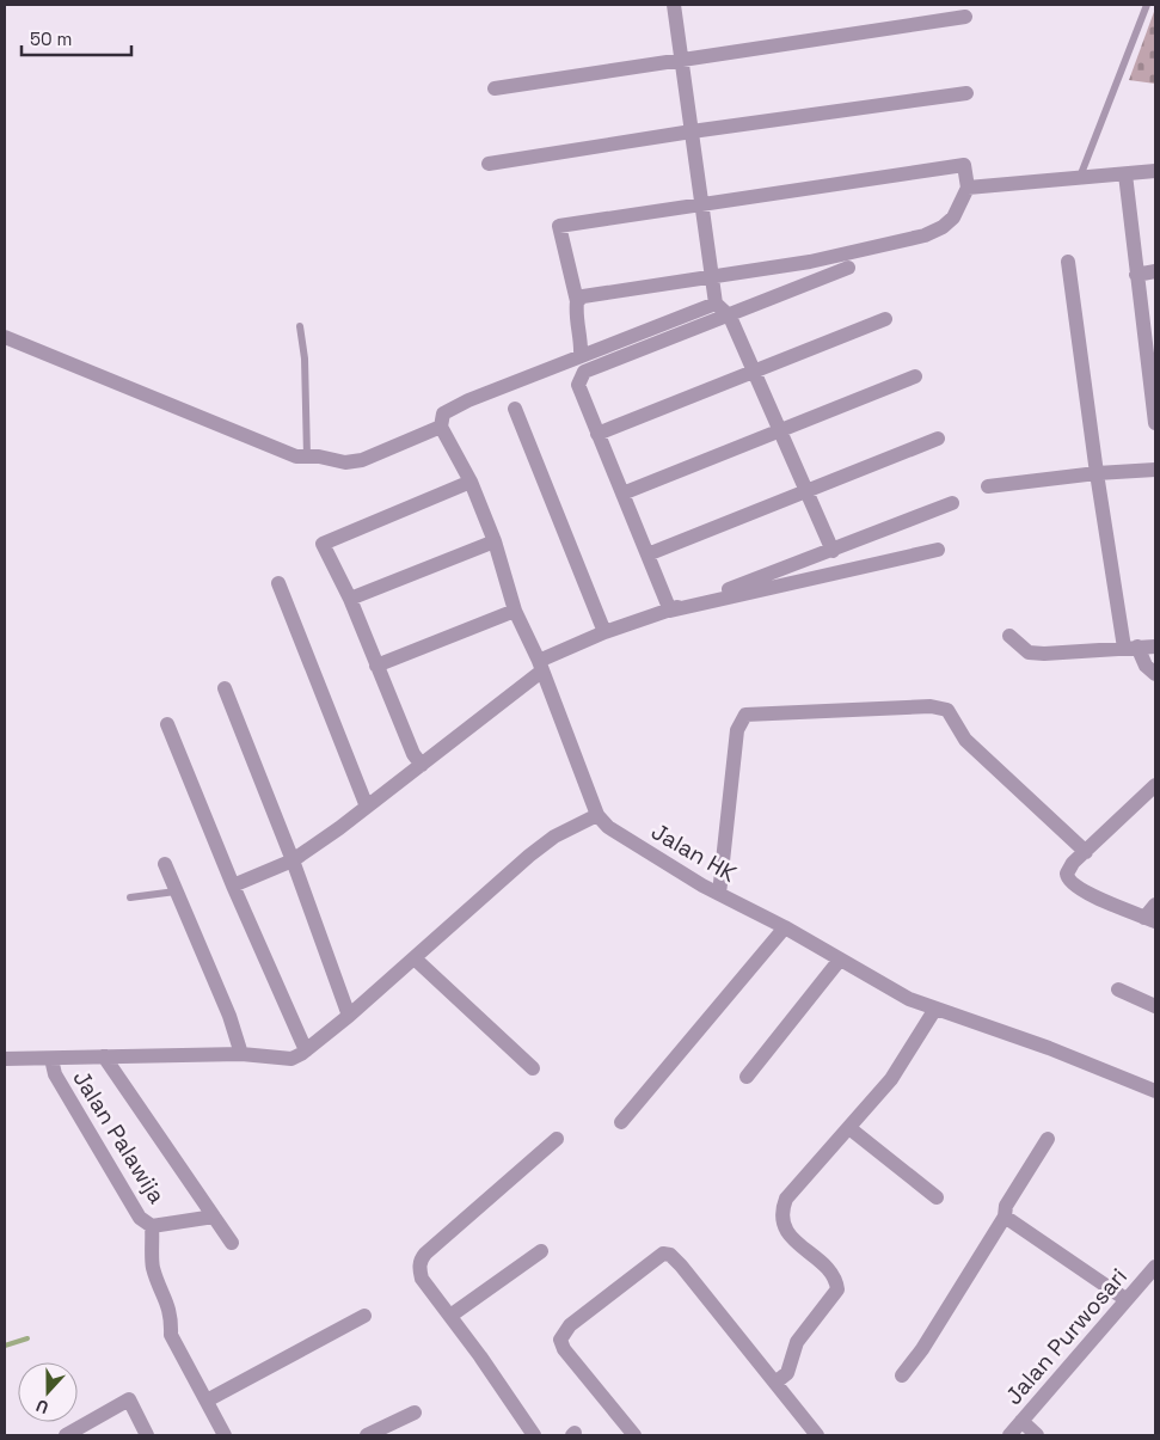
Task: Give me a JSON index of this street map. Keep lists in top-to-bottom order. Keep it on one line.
{"streets":{"street":["Jalan HK","Jalan Palawija","Jalan Purwosari"]},"scale_bar":"50 m","north":"bottom"}
